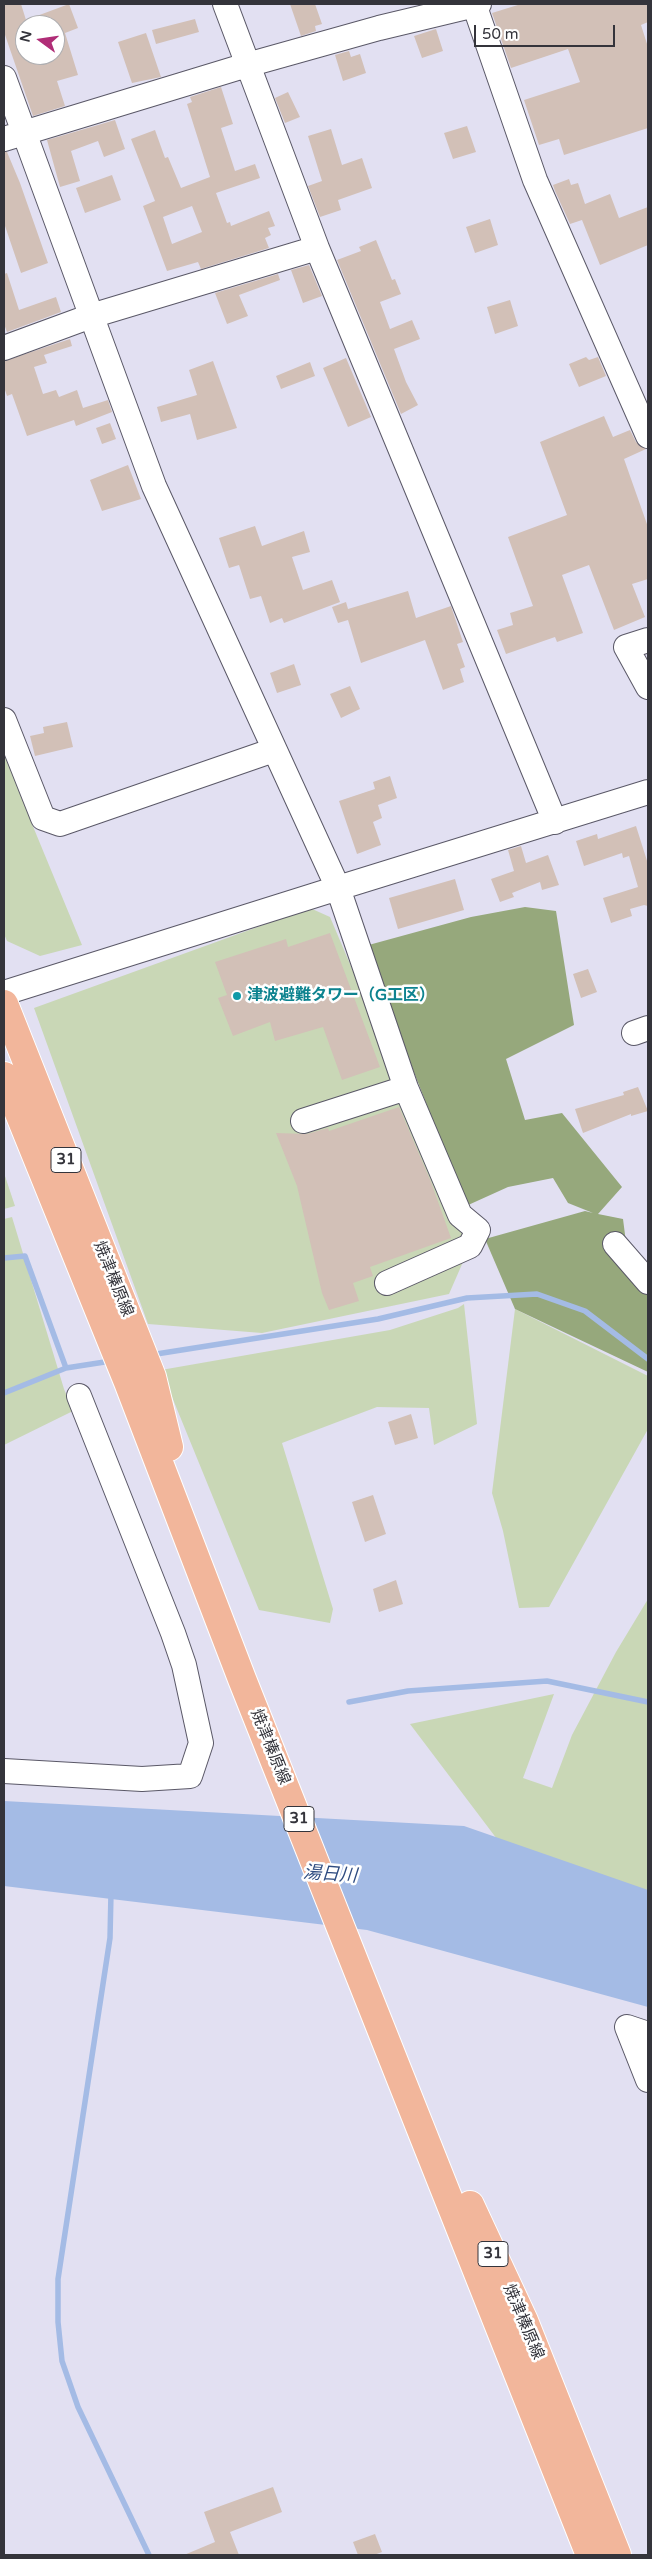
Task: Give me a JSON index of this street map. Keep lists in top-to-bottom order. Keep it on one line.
{"streets":{"main road":["31","焼津榛原線"]},"water":["湯日川"],"places":["津波避難タワー（G工区）"],"scale_bar":"50 m","north":"left"}
